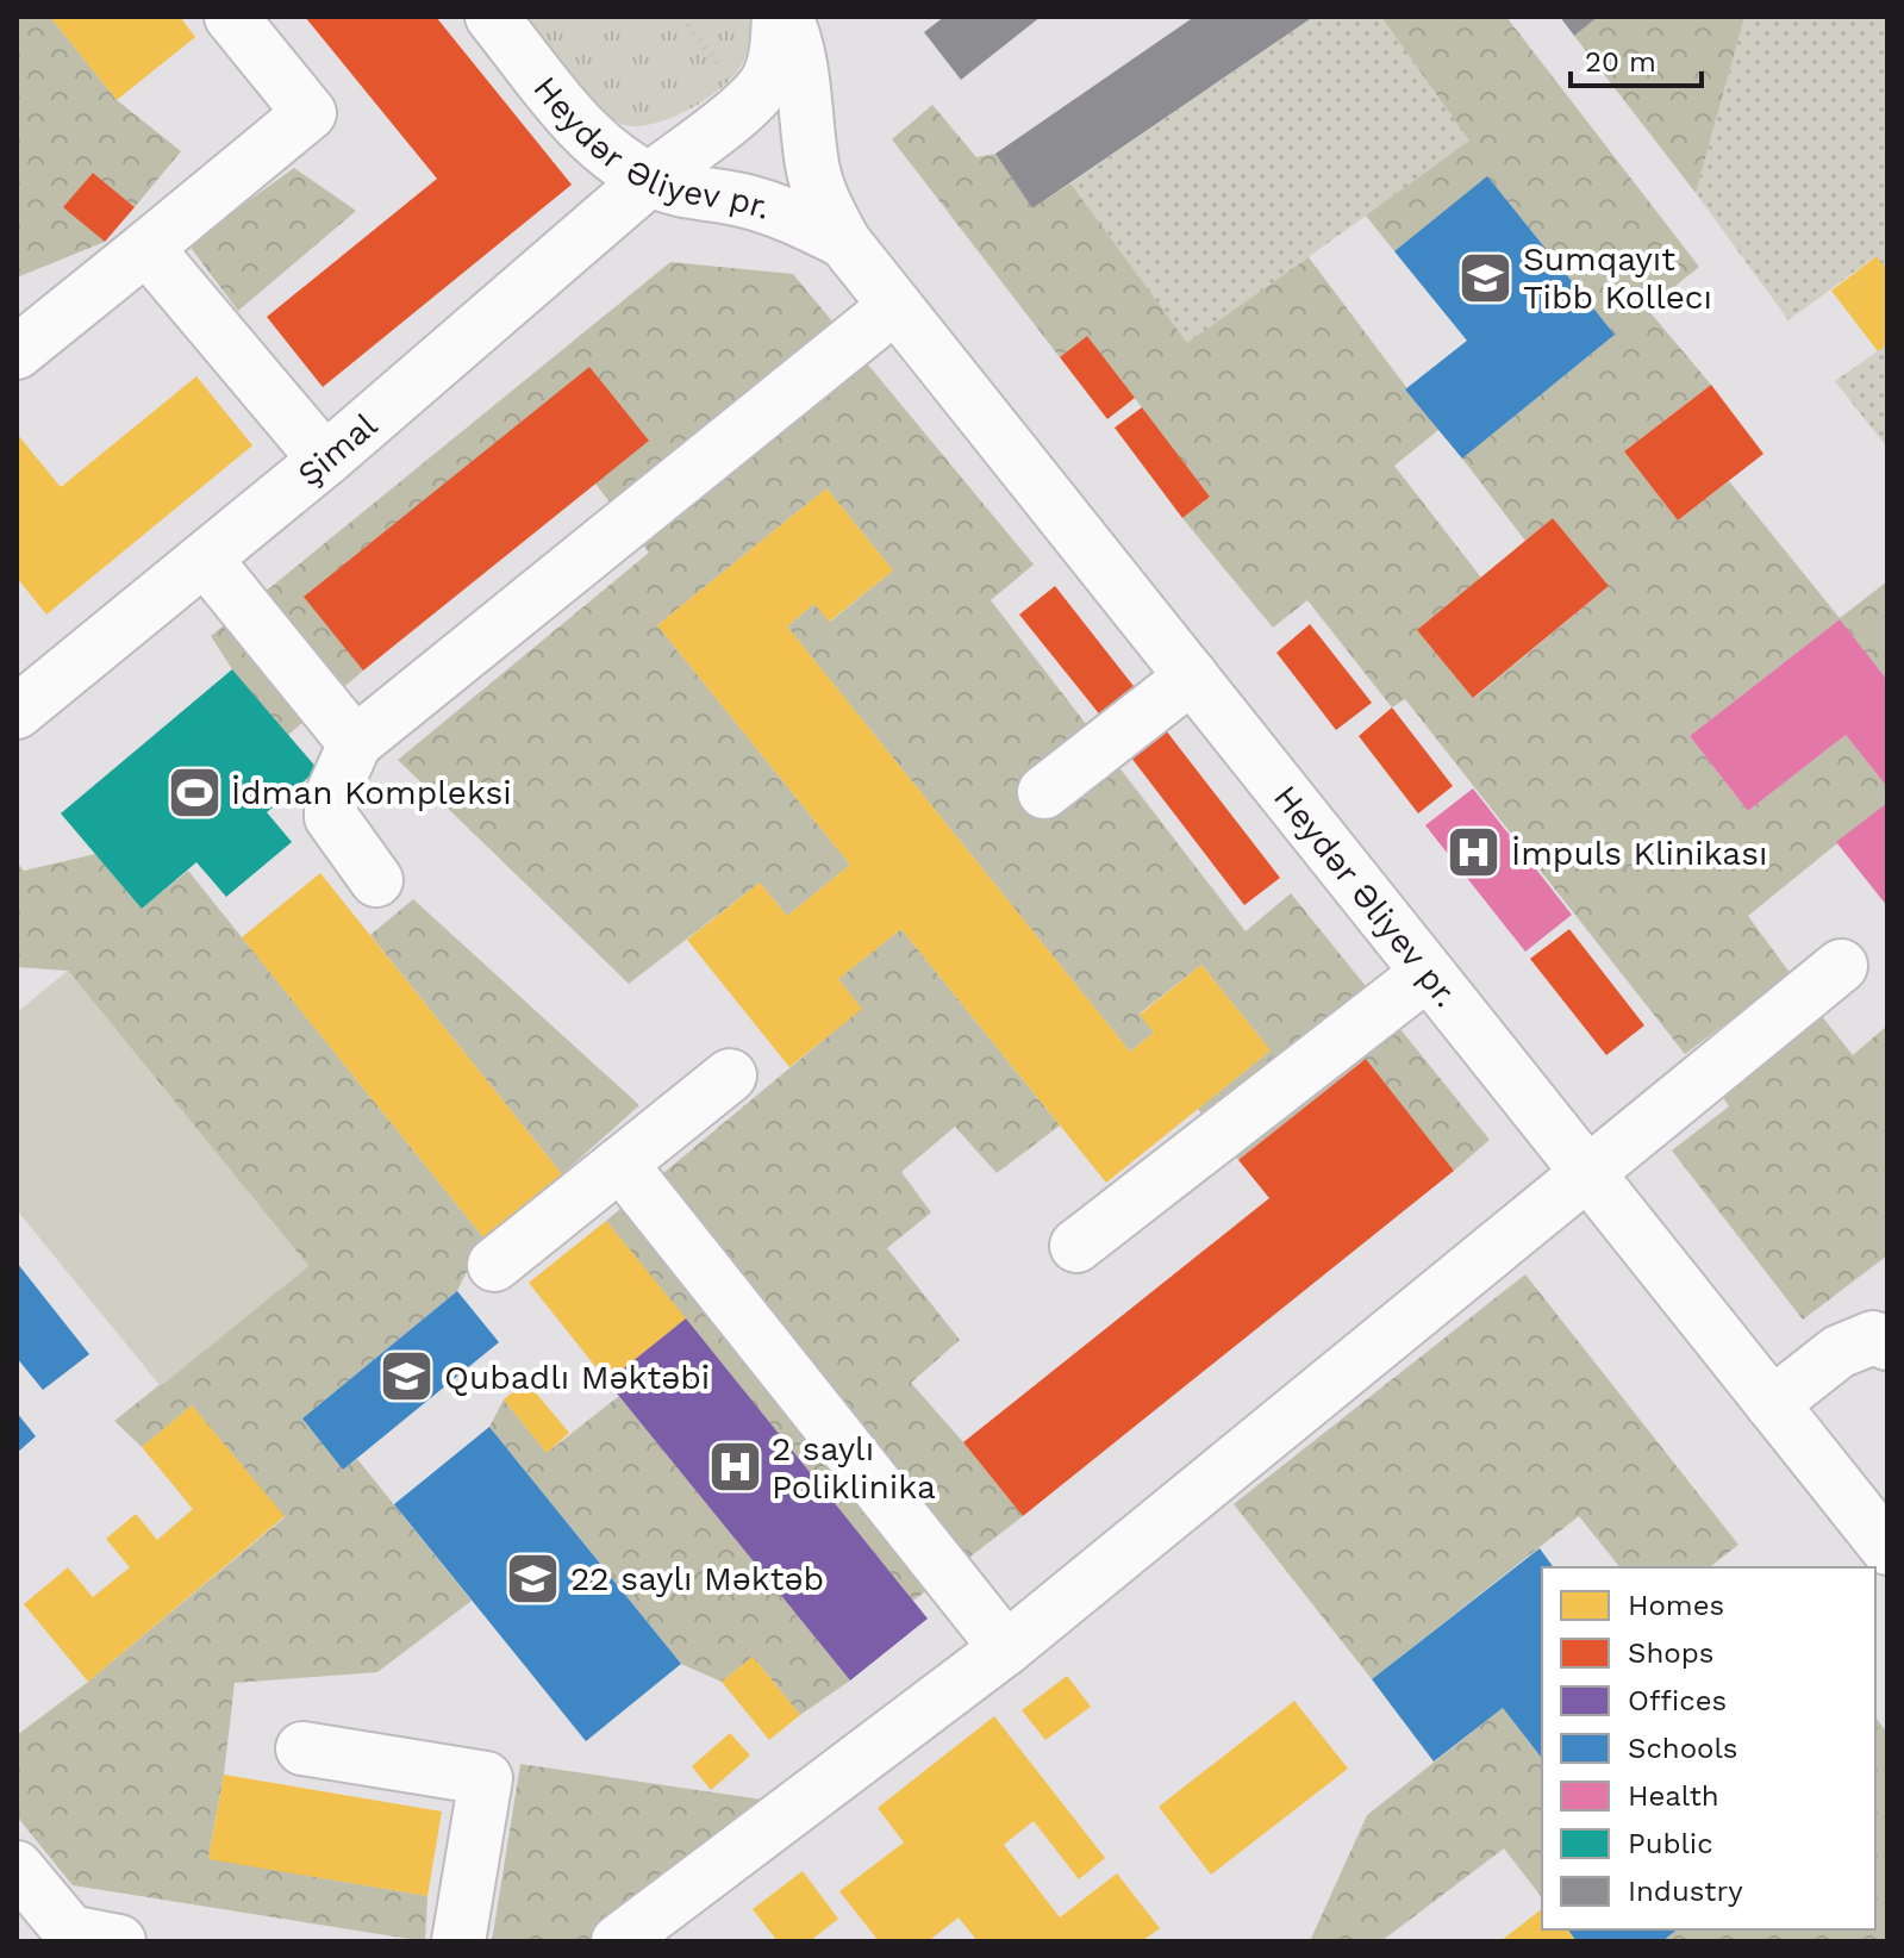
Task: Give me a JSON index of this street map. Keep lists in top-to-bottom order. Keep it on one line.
{"streets":{"main road":["Heydər Əliyev pr.","Şimal"]},"crossings":[["Heydər Əliyev pr.","Şimal"]],"places":{"school or university":["Sumqayıt Tibb Kollecı","Qubadlı Məktəbi","22 saylı Məktəb"],"sports":["İdman Kompleksi"],"hospital":["İmpuls Klinikası","2 saylı Poliklinika"]},"legend":["Homes","Shops","Offices","Schools","Health","Public","Industry"],"scale_bar":"20 m"}
